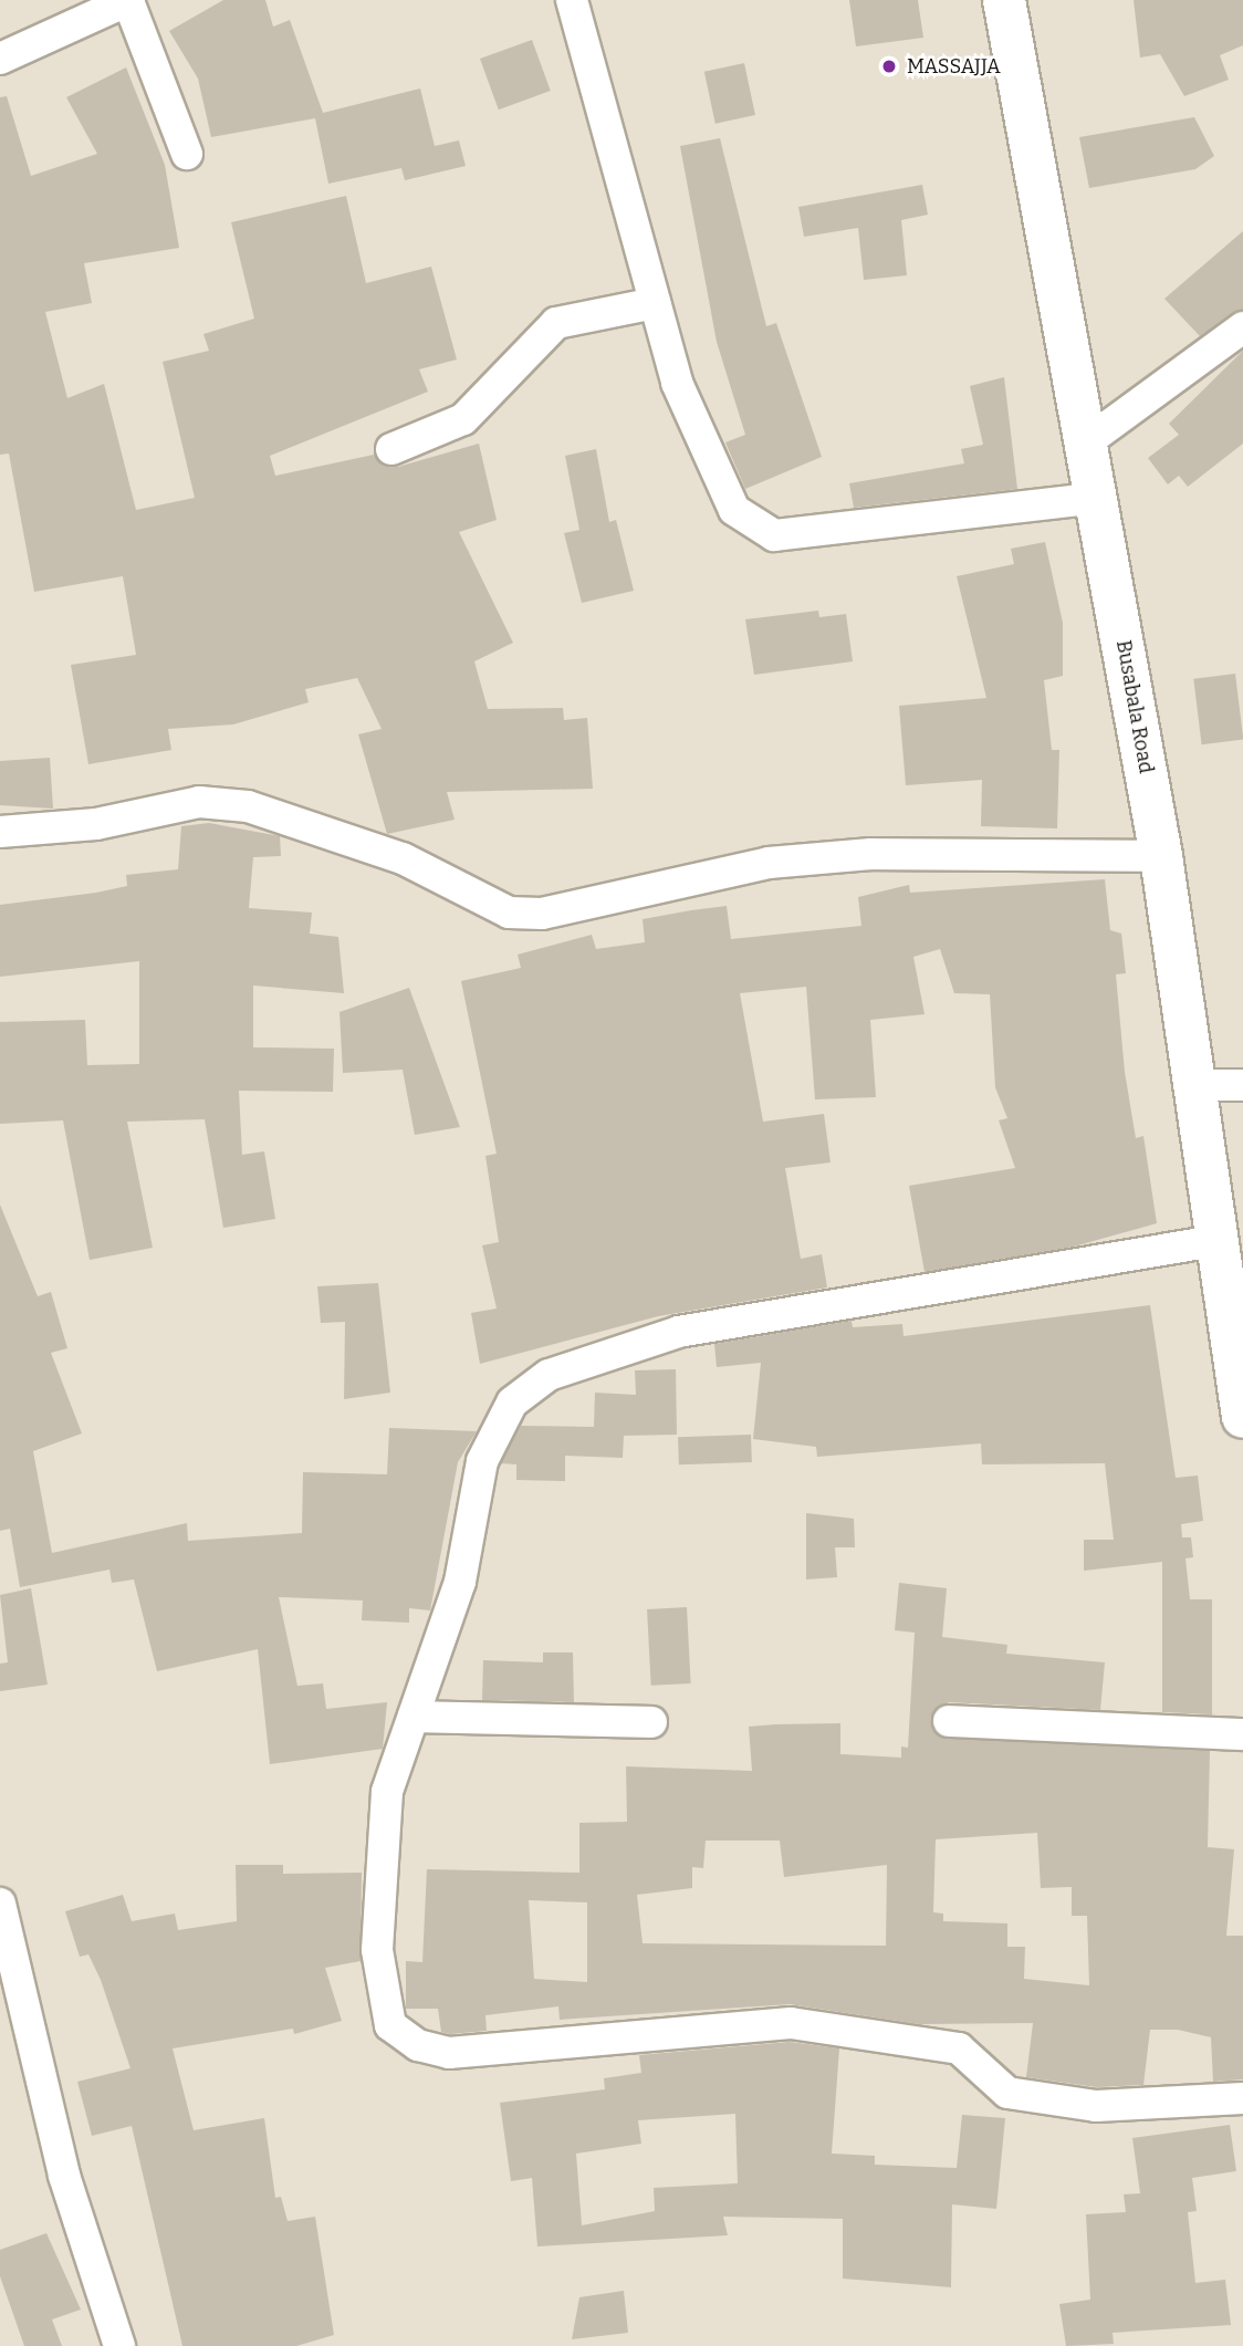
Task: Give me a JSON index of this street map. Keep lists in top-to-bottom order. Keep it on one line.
{"streets":{"street":["Busabala Road"]},"places":["MASSAJJA"]}
